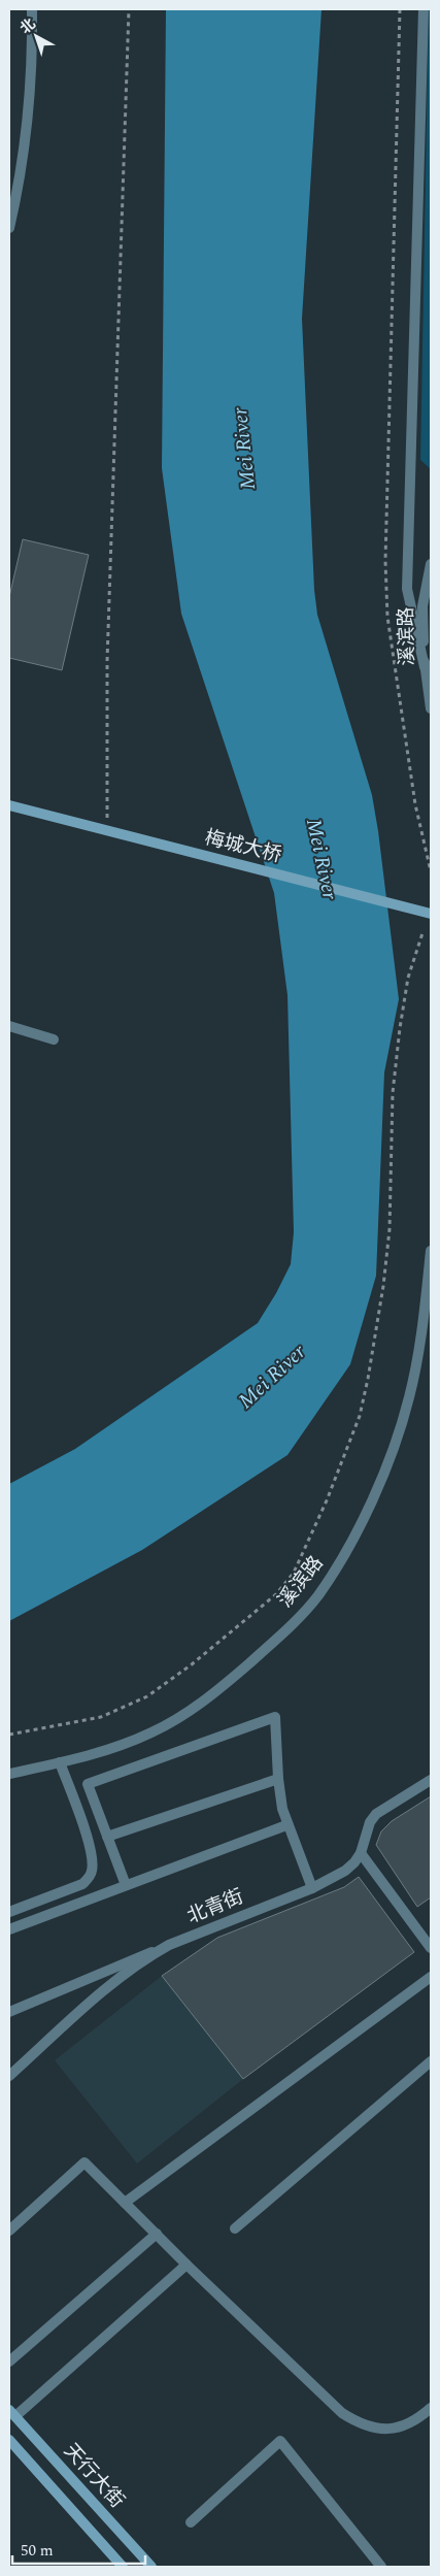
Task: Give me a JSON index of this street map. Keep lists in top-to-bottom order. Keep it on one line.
{"streets":{"main road":["梅城大桥","天行大街"],"street":["溪滨路","北青街"]},"water":["Mei River"],"scale_bar":"50 m","north":"top left"}
